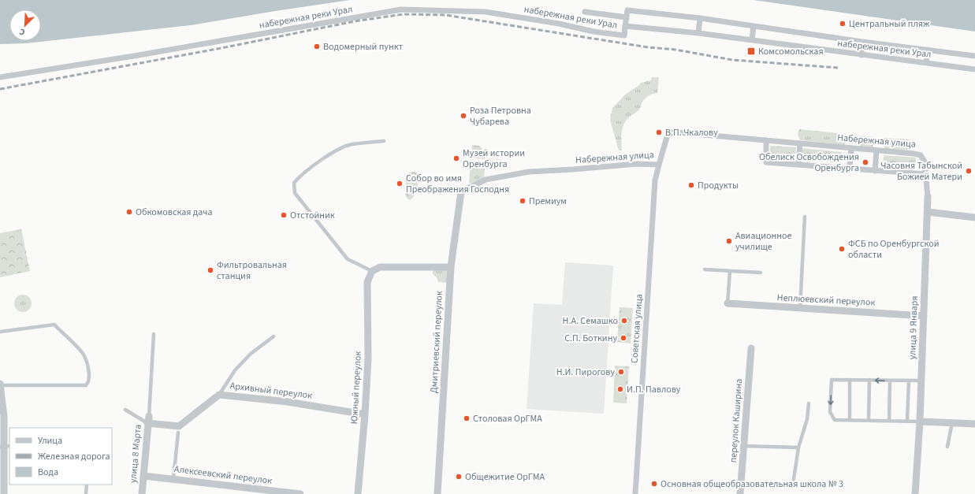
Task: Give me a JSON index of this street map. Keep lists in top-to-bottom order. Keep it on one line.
{"streets":{"street":["набережная реки Урал","Набережная улица","Неплюевский переулок","улица 9 Января","Советская улица","Дмитриевский переулок","Южный переулок","Архивный переулок","переулок Каширина","улица 8 Марта","Алексеевский переулок"]},"crossings":[["Набережная улица","улица 9 Января"],["Набережная улица","Советская улица"],["Набережная улица","Дмитриевский переулок"],["Неплюевский переулок","улица 9 Января"],["Южный переулок","Архивный переулок"],["Архивный переулок","улица 8 Марта"],["улица 8 Марта","Алексеевский переулок"]],"places":{"other":["Центральный пляж","Водомерный пункт","Роза Петровна Чубарева","В.П. Чкалову","Музей истории Оренбурга","Обелиск Освобождения Оренбурга","Часовня Табынской Божией Матери","Собор во имя Преображения Господня","Продукты","Премиум","Обкомовская дача","Отстойник","Авиационное училище","ФСБ по Оренбургской области","Фильтровальная станция","Н.А. Семашко","С.П. Боткину","Н.И. Пирогову","И.П. Павлову","Столовая ОрГМА","Общежитие ОрГМА","Основная общеобразовательная школа № 3"],"transit":["Комсомольская"]},"legend":["Улица","Железная дорога","Вода"],"north":"bottom left"}
